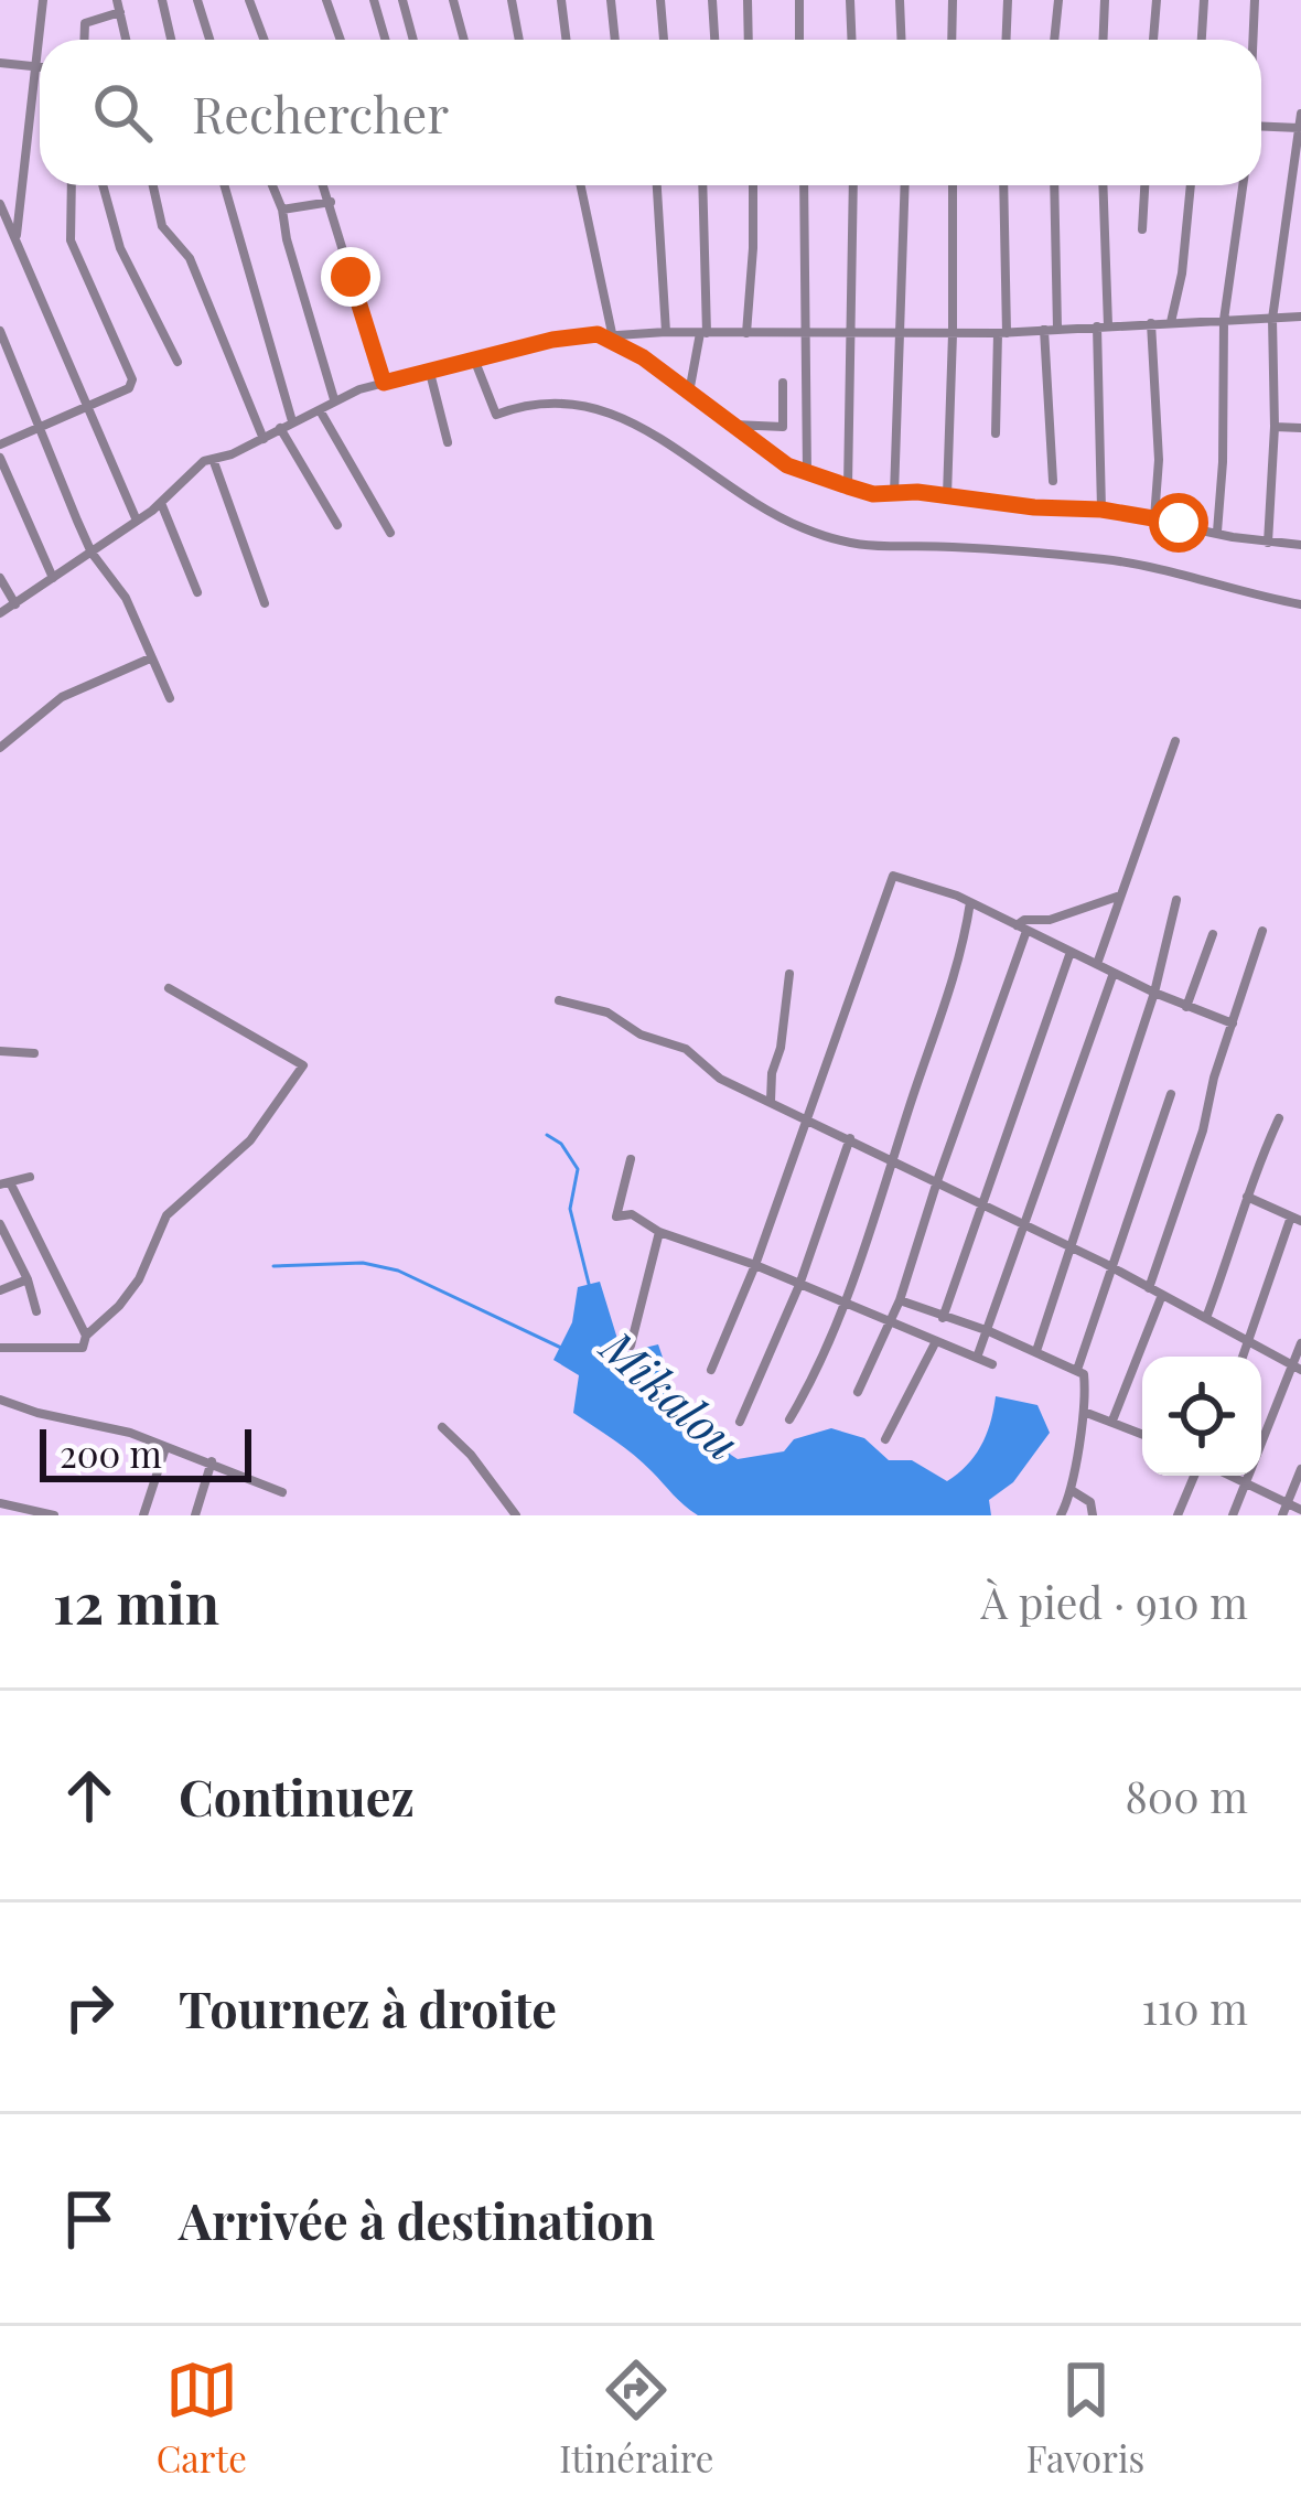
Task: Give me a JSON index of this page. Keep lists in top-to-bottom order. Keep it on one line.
{"water":["Mikalou"],"scale_bar":"200 m","page":{"search":"Rechercher","scale":"200 m","heading":["12 min","À pied · 910 m"],"list":[["Continuez","800 m"],["Tournez à droite","110 m"],"Arrivée à destination"],"nav":["Carte","Itinéraire","Favoris"]}}
